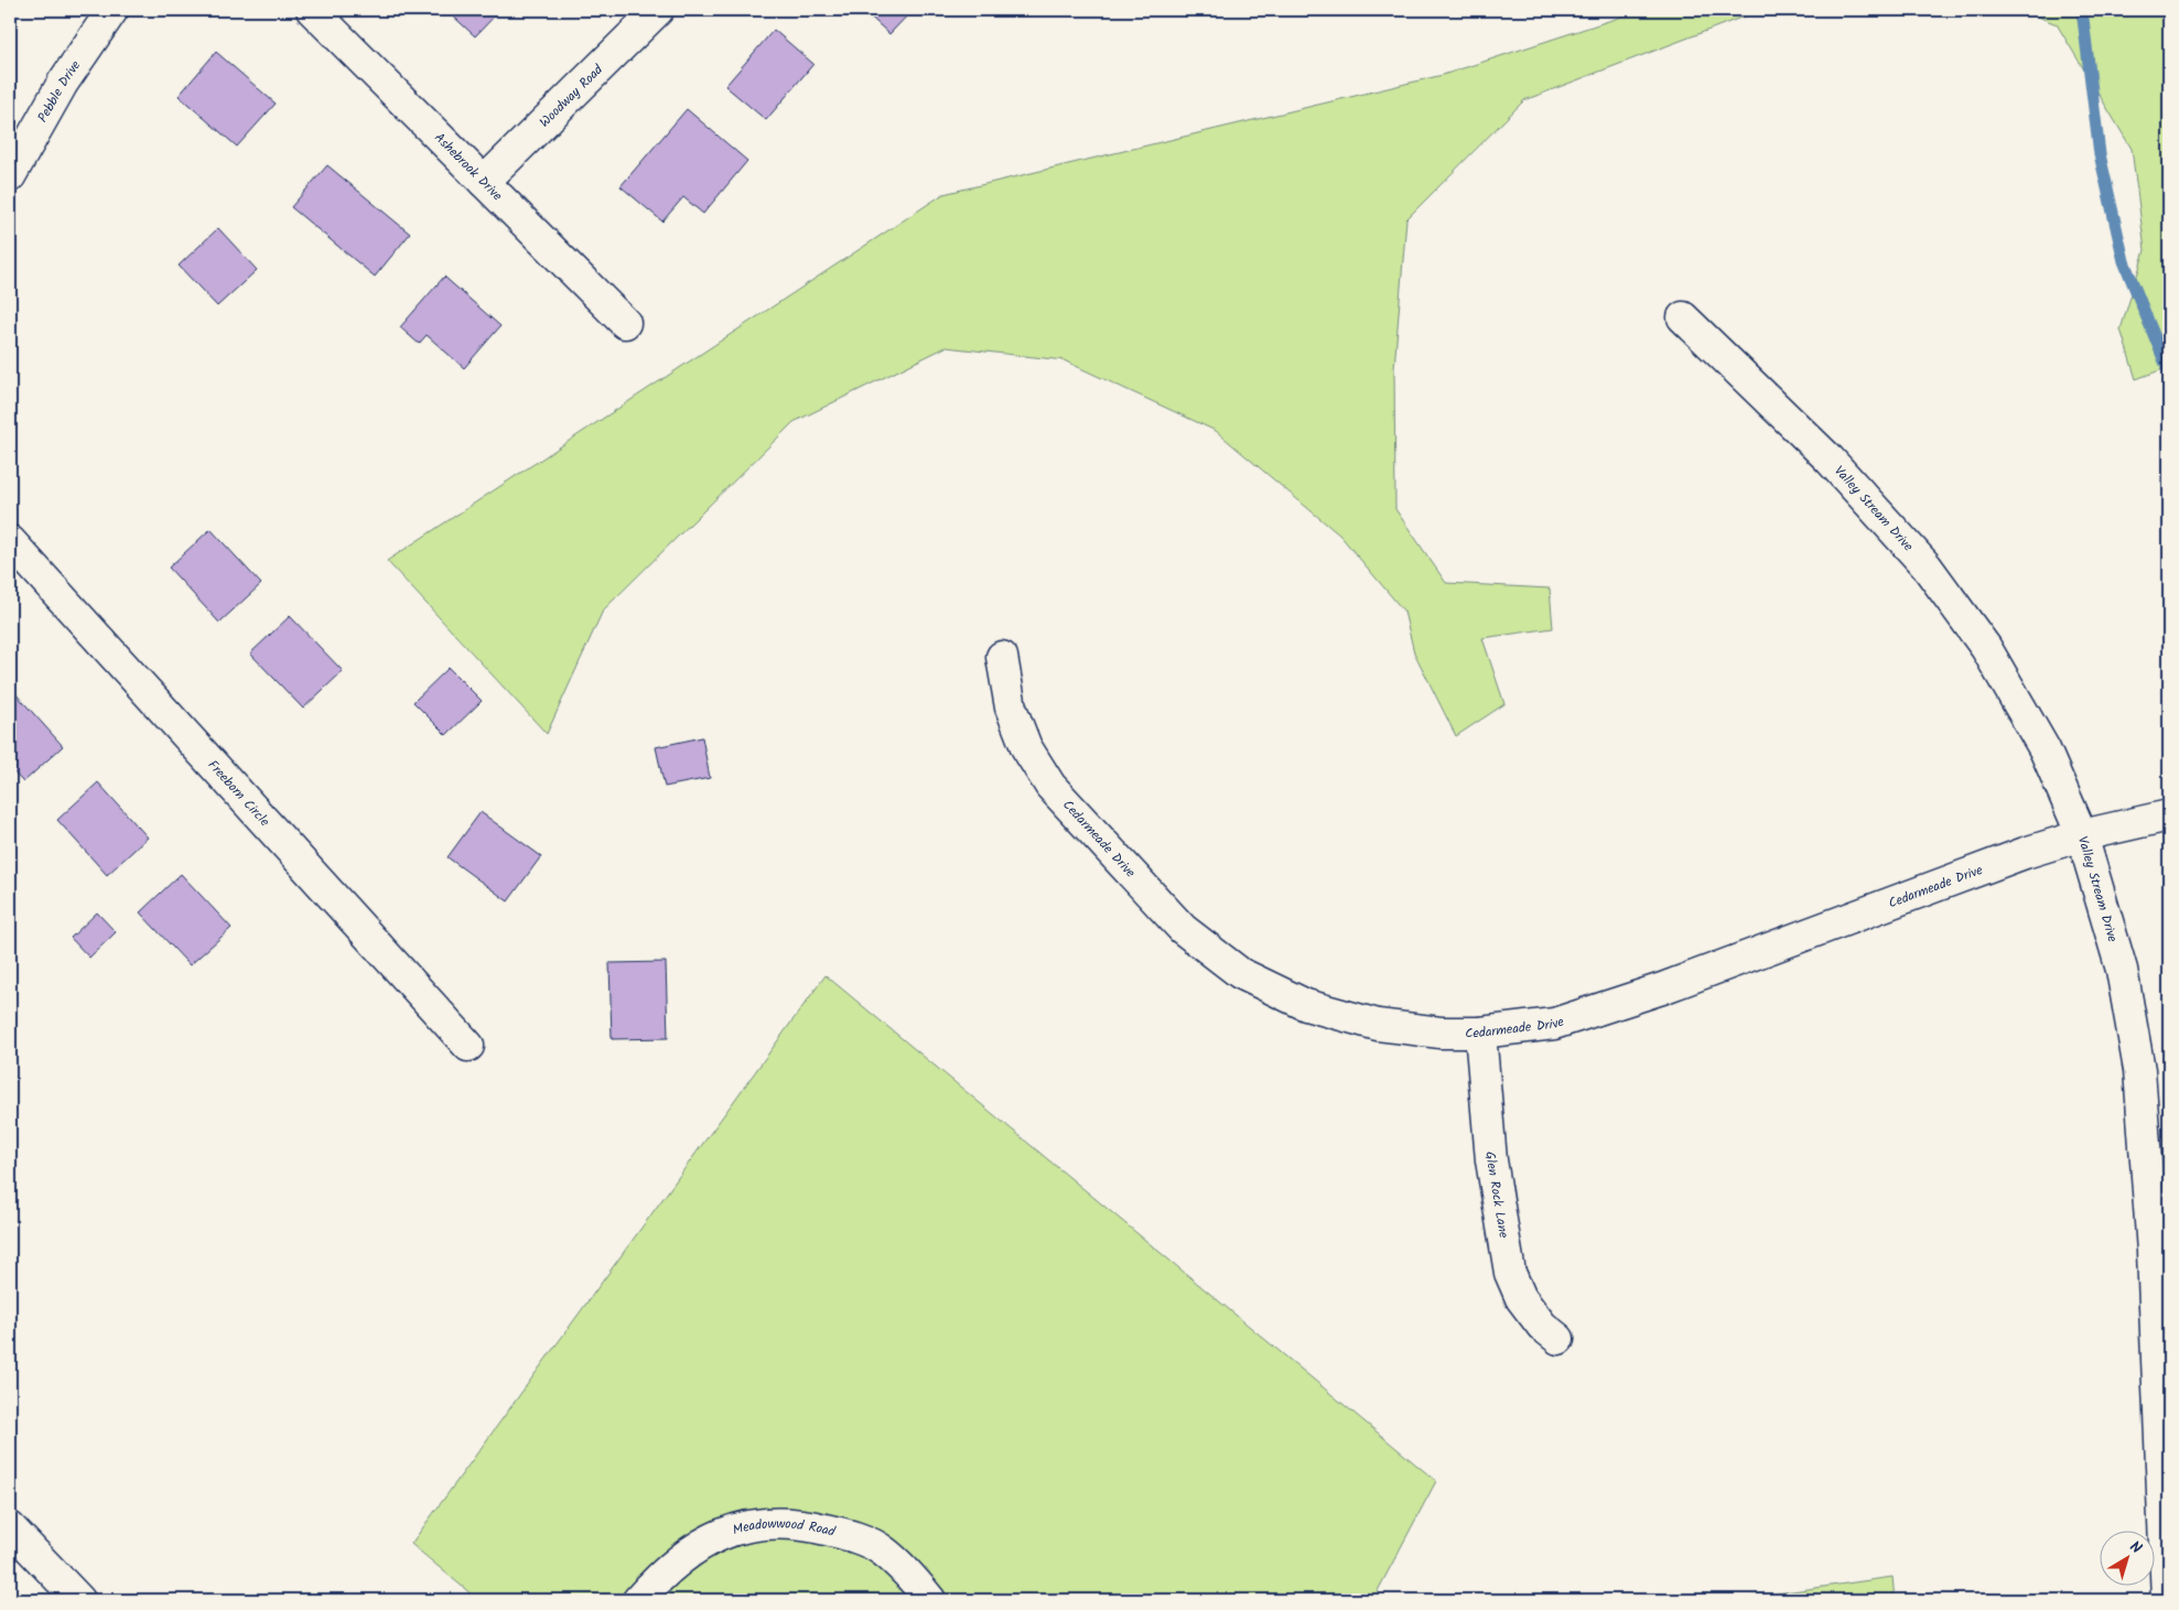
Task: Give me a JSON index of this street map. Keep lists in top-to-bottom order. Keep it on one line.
{"streets":{"street":["Pebble Drive","Woodway Road","Ashebrook Drive","Valley Stream Drive","Freeborn Circle","Cedarmeade Drive","Glen Rock Lane","Meadowwood Road"]},"crossings":[["Woodway Road","Ashebrook Drive"],["Valley Stream Drive","Cedarmeade Drive"],["Cedarmeade Drive","Glen Rock Lane"]],"north":"top right"}
